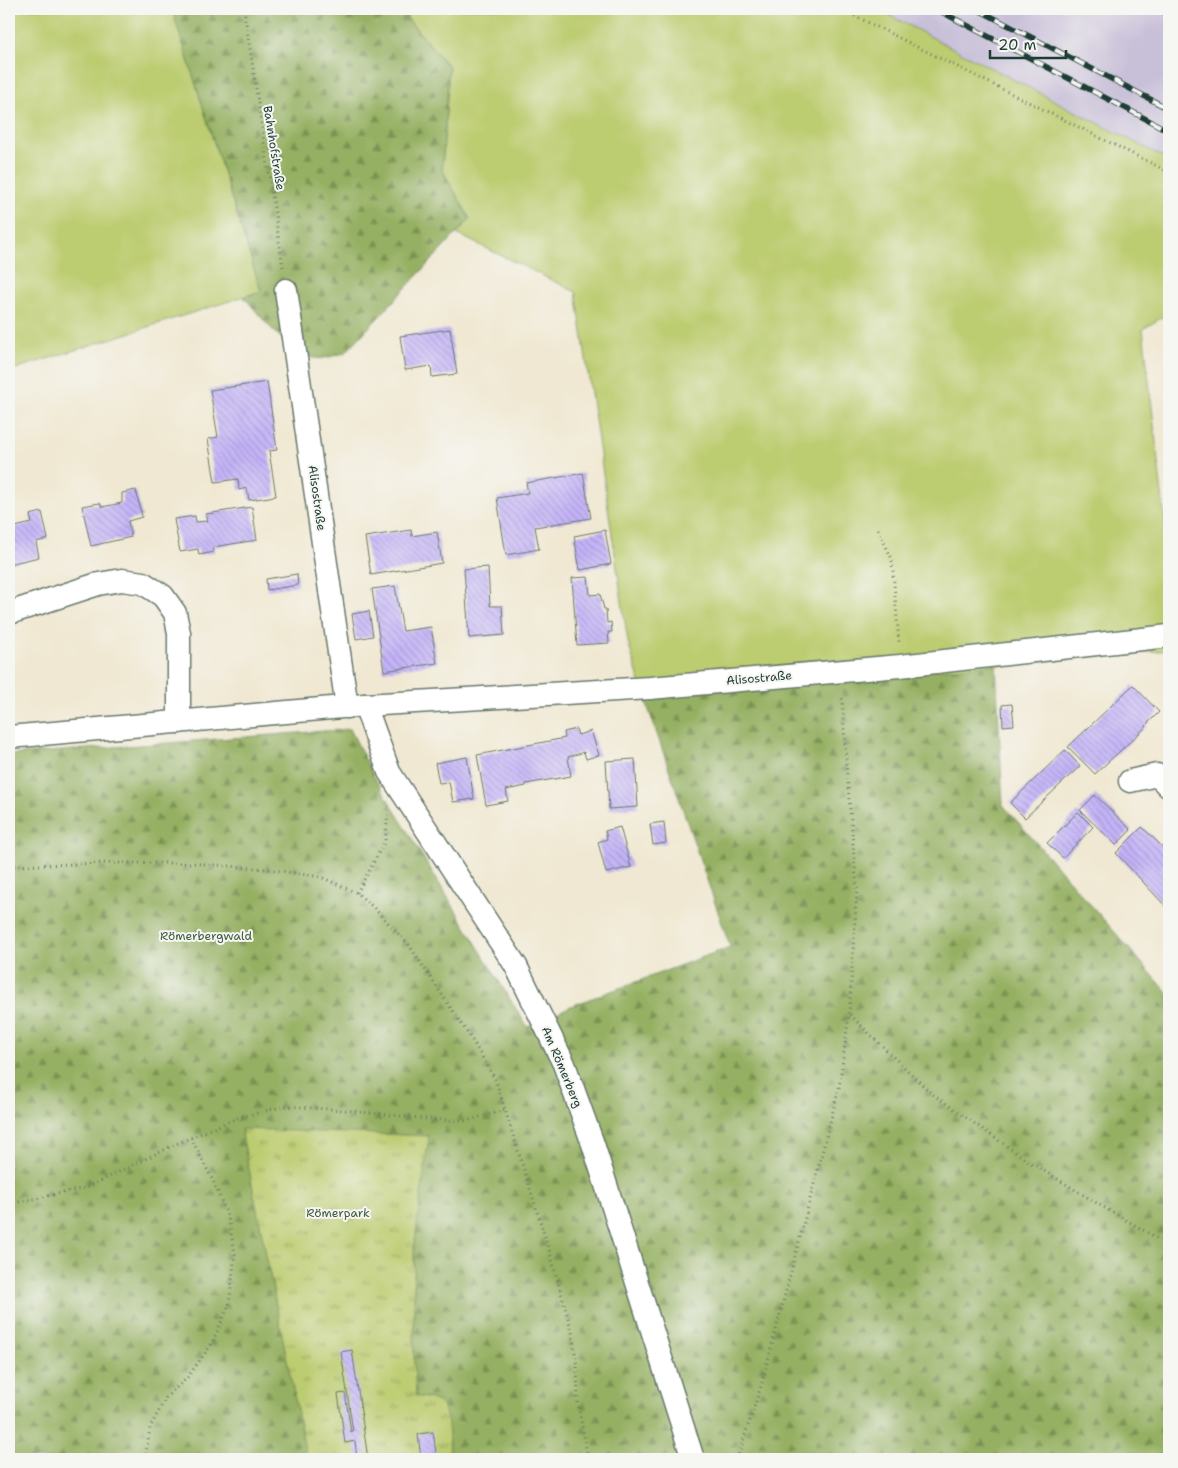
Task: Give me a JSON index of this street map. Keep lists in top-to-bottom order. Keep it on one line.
{"streets":{"street":["Alisostraße","Am Römerberg"],"path":["Bahnhofstraße"]},"crossings":[["Bahnhofstraße","Alisostraße"],["Alisostraße","Am Römerberg"]],"parks":["Römerbergwald","Römerpark"],"scale_bar":"20 m"}
